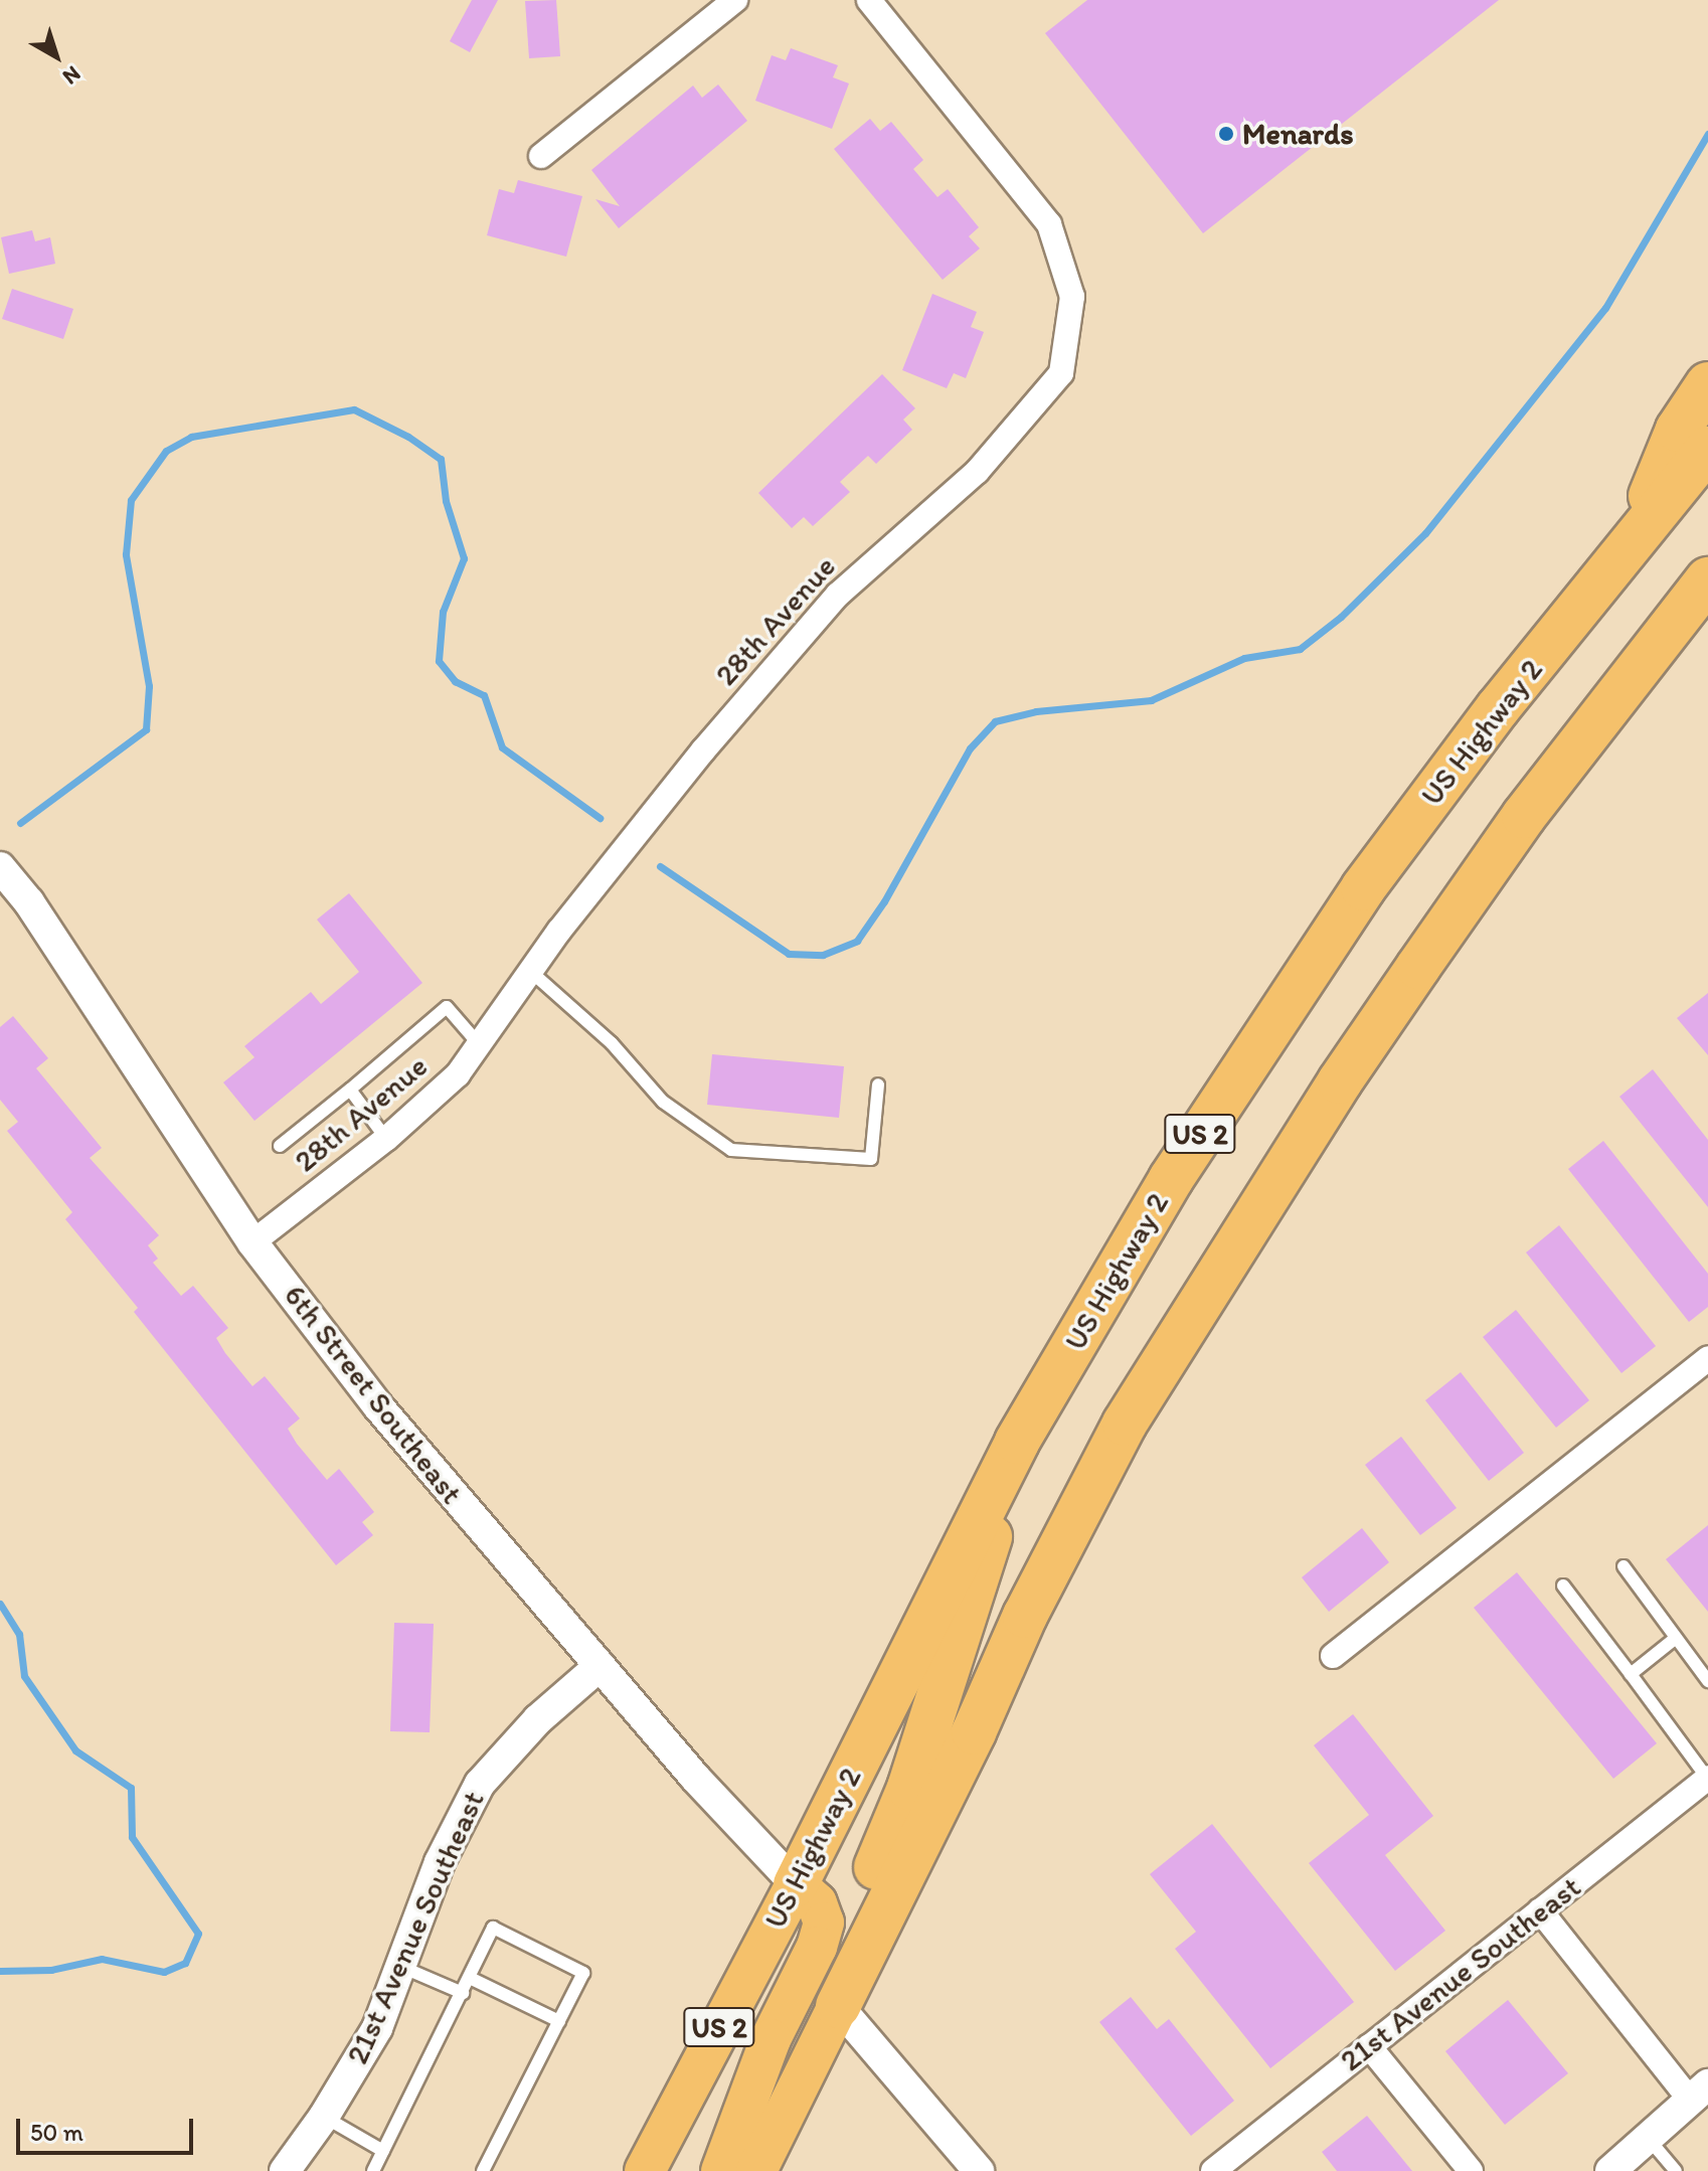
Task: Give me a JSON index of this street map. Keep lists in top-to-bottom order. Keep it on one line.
{"streets":{"highway":["US Highway 2","US 2"],"street":["28th Avenue","6th Street Southeast","21st Avenue Southeast"]},"crossings":[["28th Avenue","6th Street Southeast"],["US Highway 2","6th Street Southeast"],["6th Street Southeast","21st Avenue Southeast"]],"places":["Menards"],"scale_bar":"50 m","north":"bottom right"}
